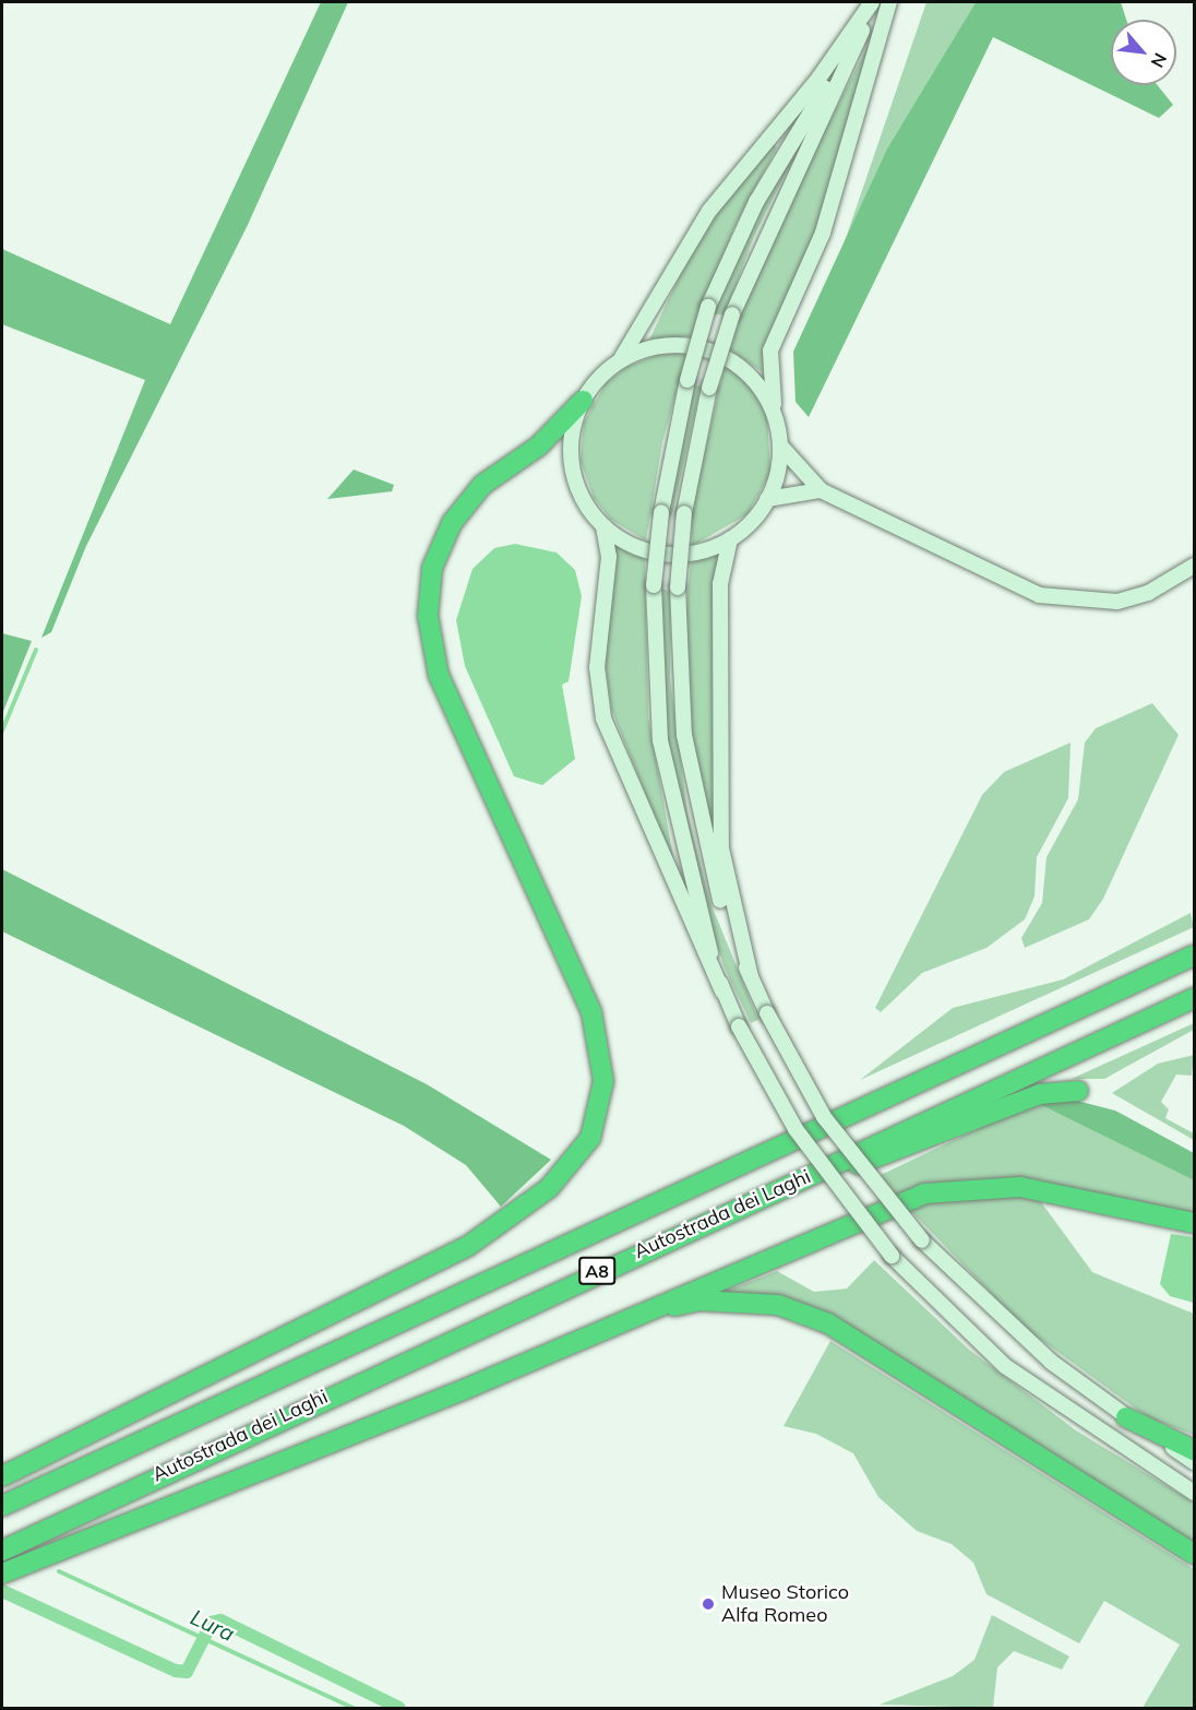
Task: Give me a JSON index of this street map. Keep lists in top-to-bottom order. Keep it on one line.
{"streets":{"highway":["Autostrada dei Laghi","A8"]},"water":["Lura"],"places":["Museo Storico Alfa Romeo"],"north":"bottom right"}
